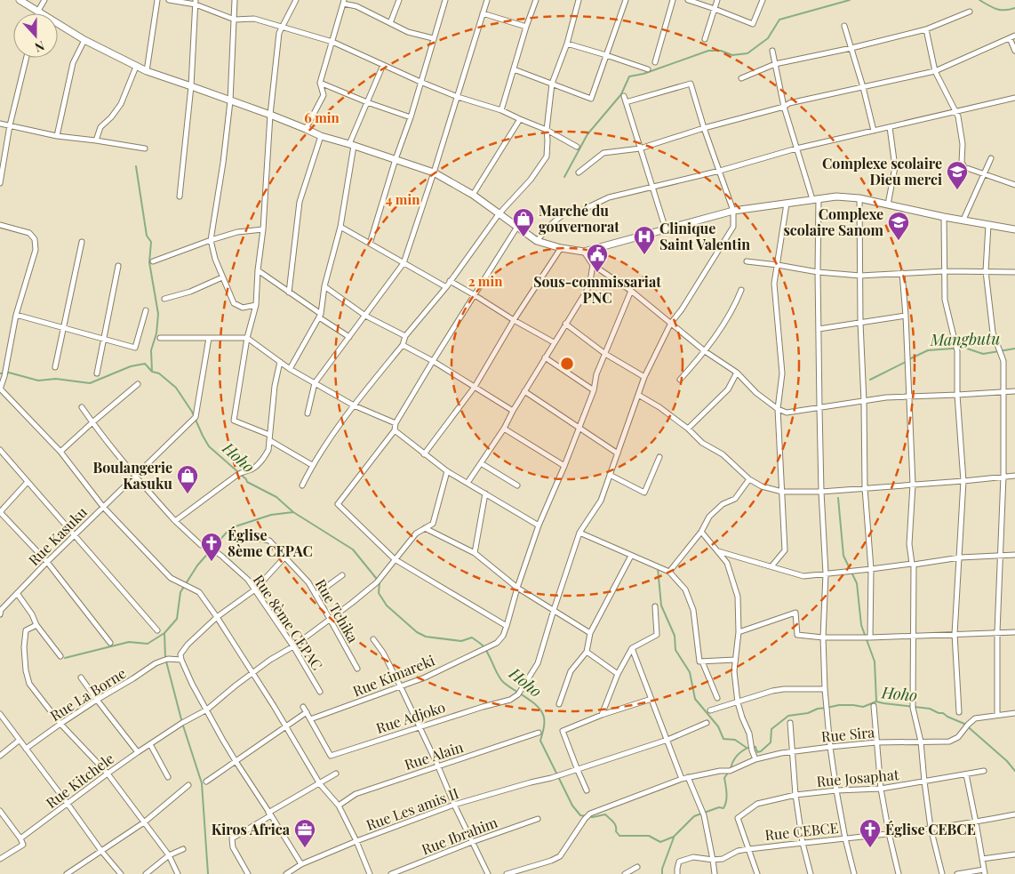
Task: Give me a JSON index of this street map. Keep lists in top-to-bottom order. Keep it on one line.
{"streets":{"street":["Rue Kasuku","Rue Tchika","Rue 8ème CEPAC","Rue Kimareki","Rue La Borne","Rue Adjoko","Rue Sira","Rue Alain","Rue Josaphat","Rue Kitchele","Rue Les amis II","Rue CEBCE","Rue Ibrahim"]},"crossings":[["Rue Tchika","Rue Kimareki"],["Rue Tchika","Rue Adjoko"],["Rue Tchika","Rue Alain"],["Rue Tchika","Rue Kitchele"],["Rue Tchika","Rue Les amis II"],["Rue Tchika","Rue Ibrahim"],["Rue 8ème CEPAC","Rue Kitchele"],["Rue Kimareki","Rue Adjoko"],["Rue Josaphat","Rue CEBCE"]],"water":["Mangbutu","Hoho"],"places":{"school or university":["Complexe scolaire Dieu merci","Complexe scolaire Sanom"],"shop":["Marché du gouvernorat","Boulangerie Kasuku"],"hospital":["Clinique Saint Valentin"],"public building":["Sous-commissariat PNC"],"church":["Église 8ème CEPAC","Église CEBCE"],"office":["Kiros Africa"]},"north":"bottom","rings":["6 min","4 min","2 min"]}
